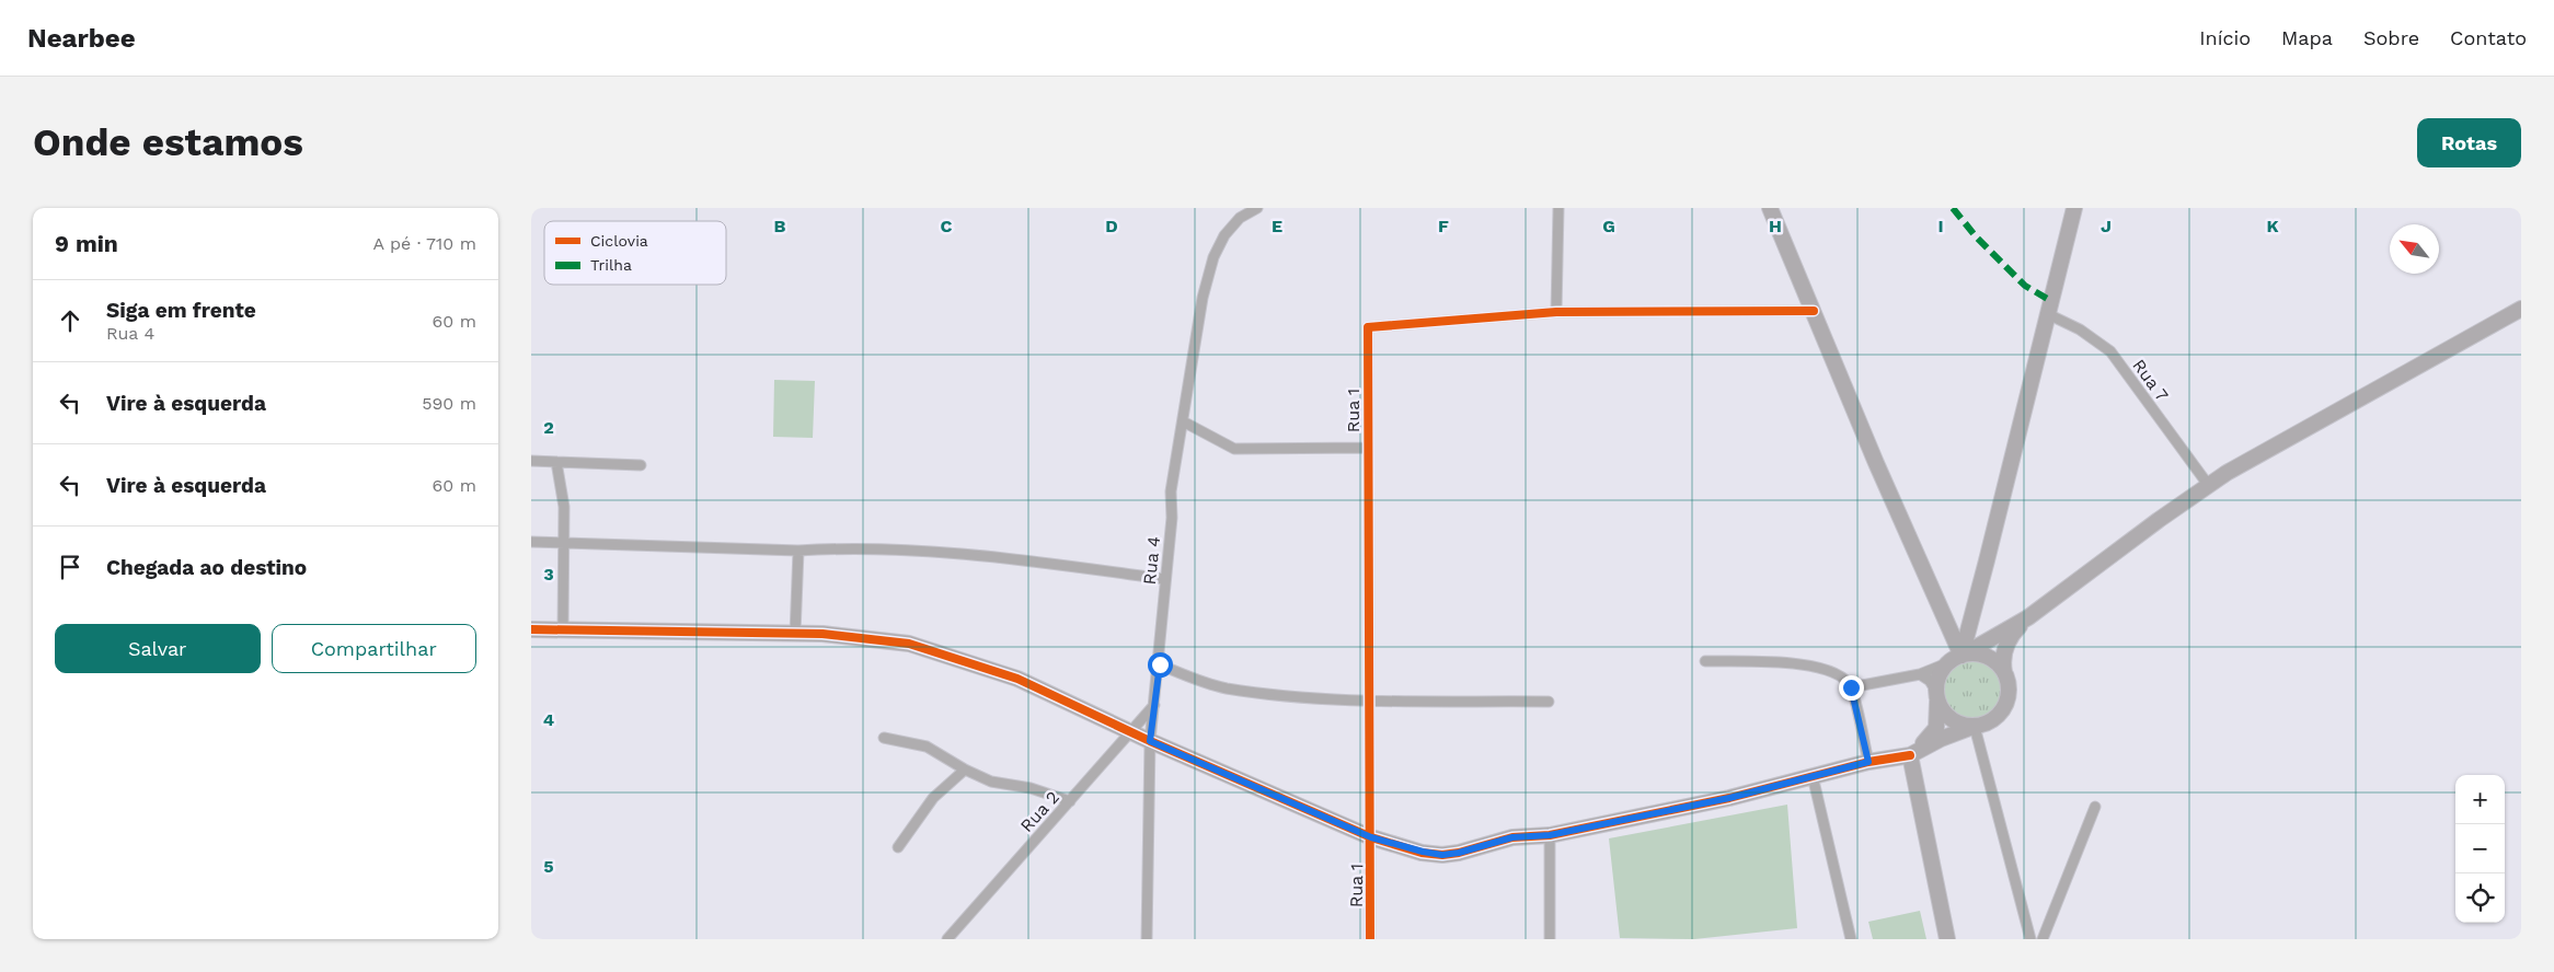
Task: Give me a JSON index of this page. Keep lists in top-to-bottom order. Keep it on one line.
{"streets":{"street":["Rua 7","Rua 1","Rua 4","Rua 2"]},"crossings":[["Rua 4","Rua 2"]],"legend":["Ciclovia","Trilha"],"north":"top left","page":{"header":"Nearbee","nav":["Início","Mapa","Sobre","Contato"],"buttons":["Rotas",["Salvar","Compartilhar"]],"title":"Onde estamos","heading":["9 min","A pé · 710 m"],"list":[["Siga em frente","Rua 4","60 m"],["Vire à esquerda","590 m"],["Vire à esquerda","60 m"],"Chegada ao destino"],"map_buttons":["+","−"]},"grid":{"columns":["B","C","D","E","F","G","H","I","J","K"],"rows":["2","3","4","5"]}}
